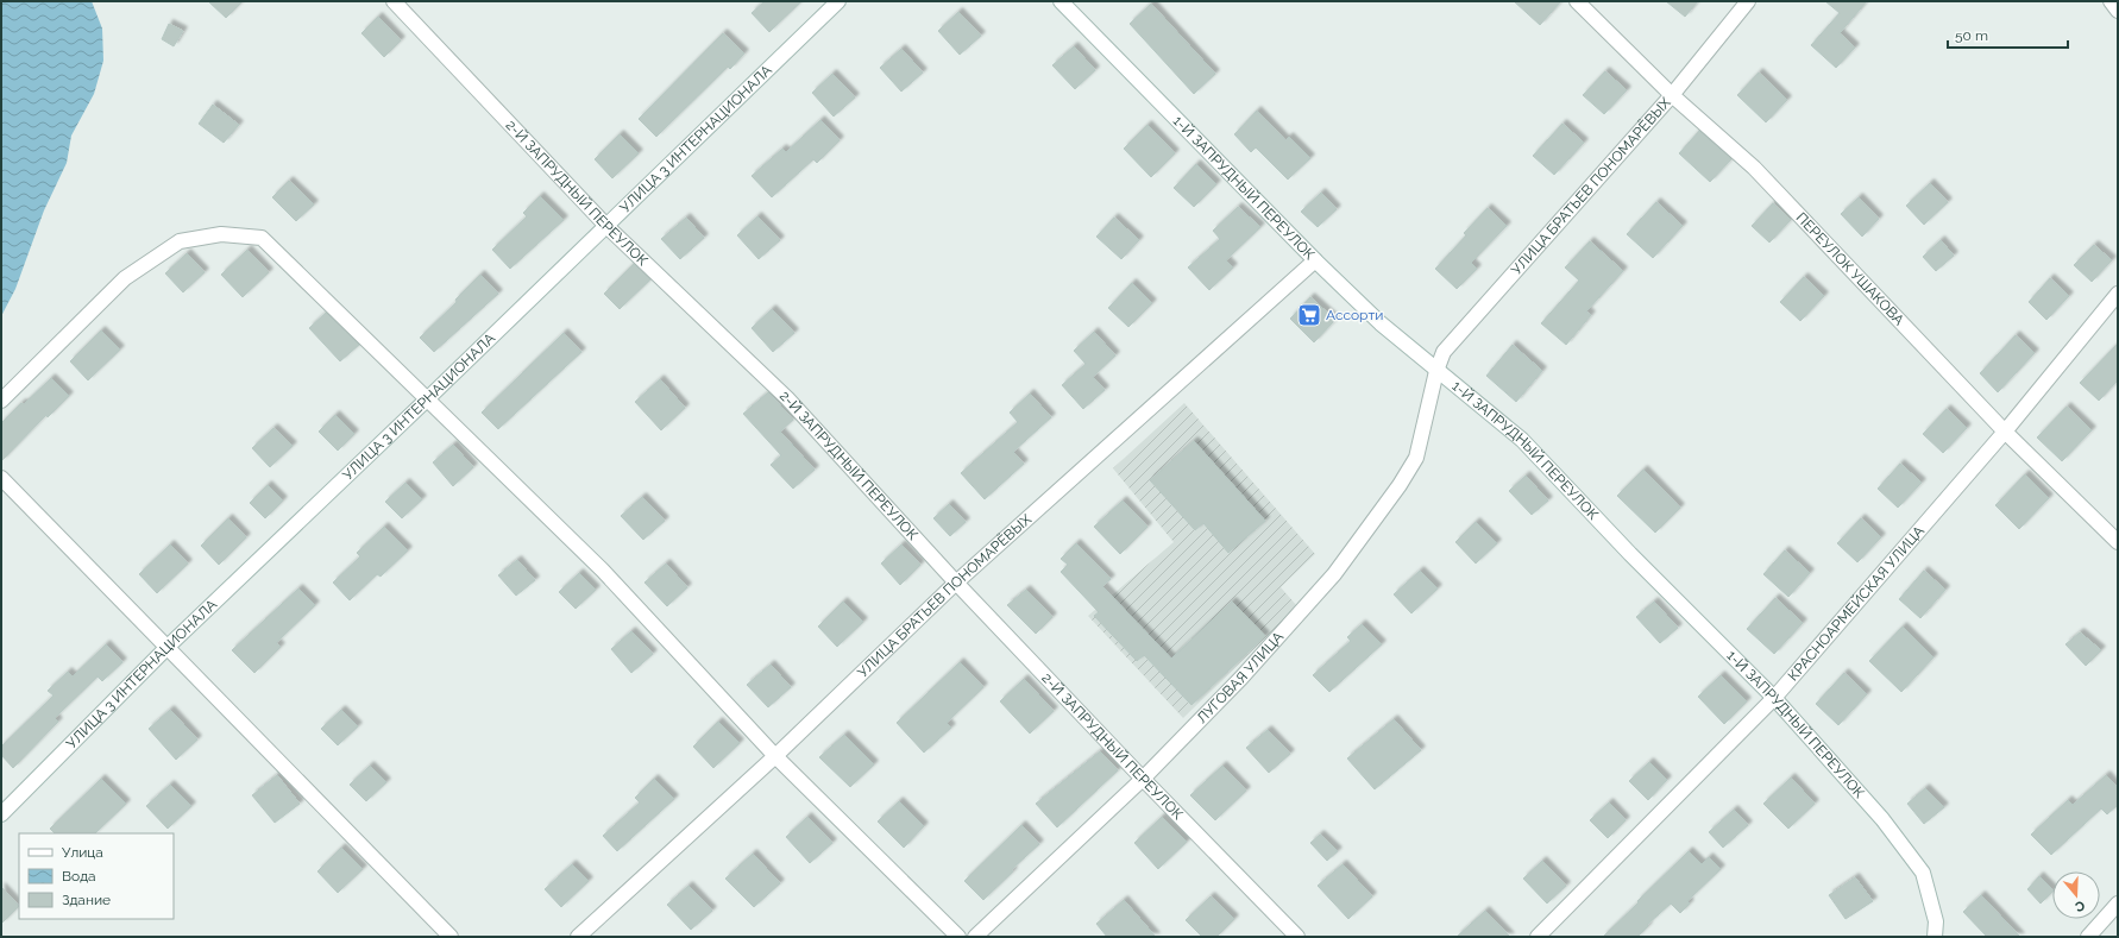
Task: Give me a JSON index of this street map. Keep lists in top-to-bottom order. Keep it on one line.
{"streets":{"street":["УЛИЦА 3 ИНТЕРНАЦИОНАЛА","УЛИЦА БРАТЬЕВ ПОНОМАРЁВЫХ","1-Й ЗАПРУДНЫЙ ПЕРЕУЛОК","2-Й ЗАПРУДНЫЙ ПЕРЕУЛОК","ПЕРЕУЛОК УШАКОВА","КРАСНОАРМЕЙСКАЯ УЛИЦА","ЛУГОВАЯ УЛИЦА"]},"crossings":[["УЛИЦА 3 ИНТЕРНАЦИОНАЛА","2-Й ЗАПРУДНЫЙ ПЕРЕУЛОК"],["УЛИЦА БРАТЬЕВ ПОНОМАРЁВЫХ","1-Й ЗАПРУДНЫЙ ПЕРЕУЛОК"],["УЛИЦА БРАТЬЕВ ПОНОМАРЁВЫХ","2-Й ЗАПРУДНЫЙ ПЕРЕУЛОК"],["УЛИЦА БРАТЬЕВ ПОНОМАРЁВЫХ","ПЕРЕУЛОК УШАКОВА"],["УЛИЦА БРАТЬЕВ ПОНОМАРЁВЫХ","ЛУГОВАЯ УЛИЦА"],["1-Й ЗАПРУДНЫЙ ПЕРЕУЛОК","КРАСНОАРМЕЙСКАЯ УЛИЦА"],["1-Й ЗАПРУДНЫЙ ПЕРЕУЛОК","ЛУГОВАЯ УЛИЦА"],["2-Й ЗАПРУДНЫЙ ПЕРЕУЛОК","ЛУГОВАЯ УЛИЦА"],["ПЕРЕУЛОК УШАКОВА","КРАСНОАРМЕЙСКАЯ УЛИЦА"]],"places":{"supermarket":["Ассорти"]},"legend":["Улица","Вода","Здание"],"scale_bar":"50 m","north":"bottom"}
